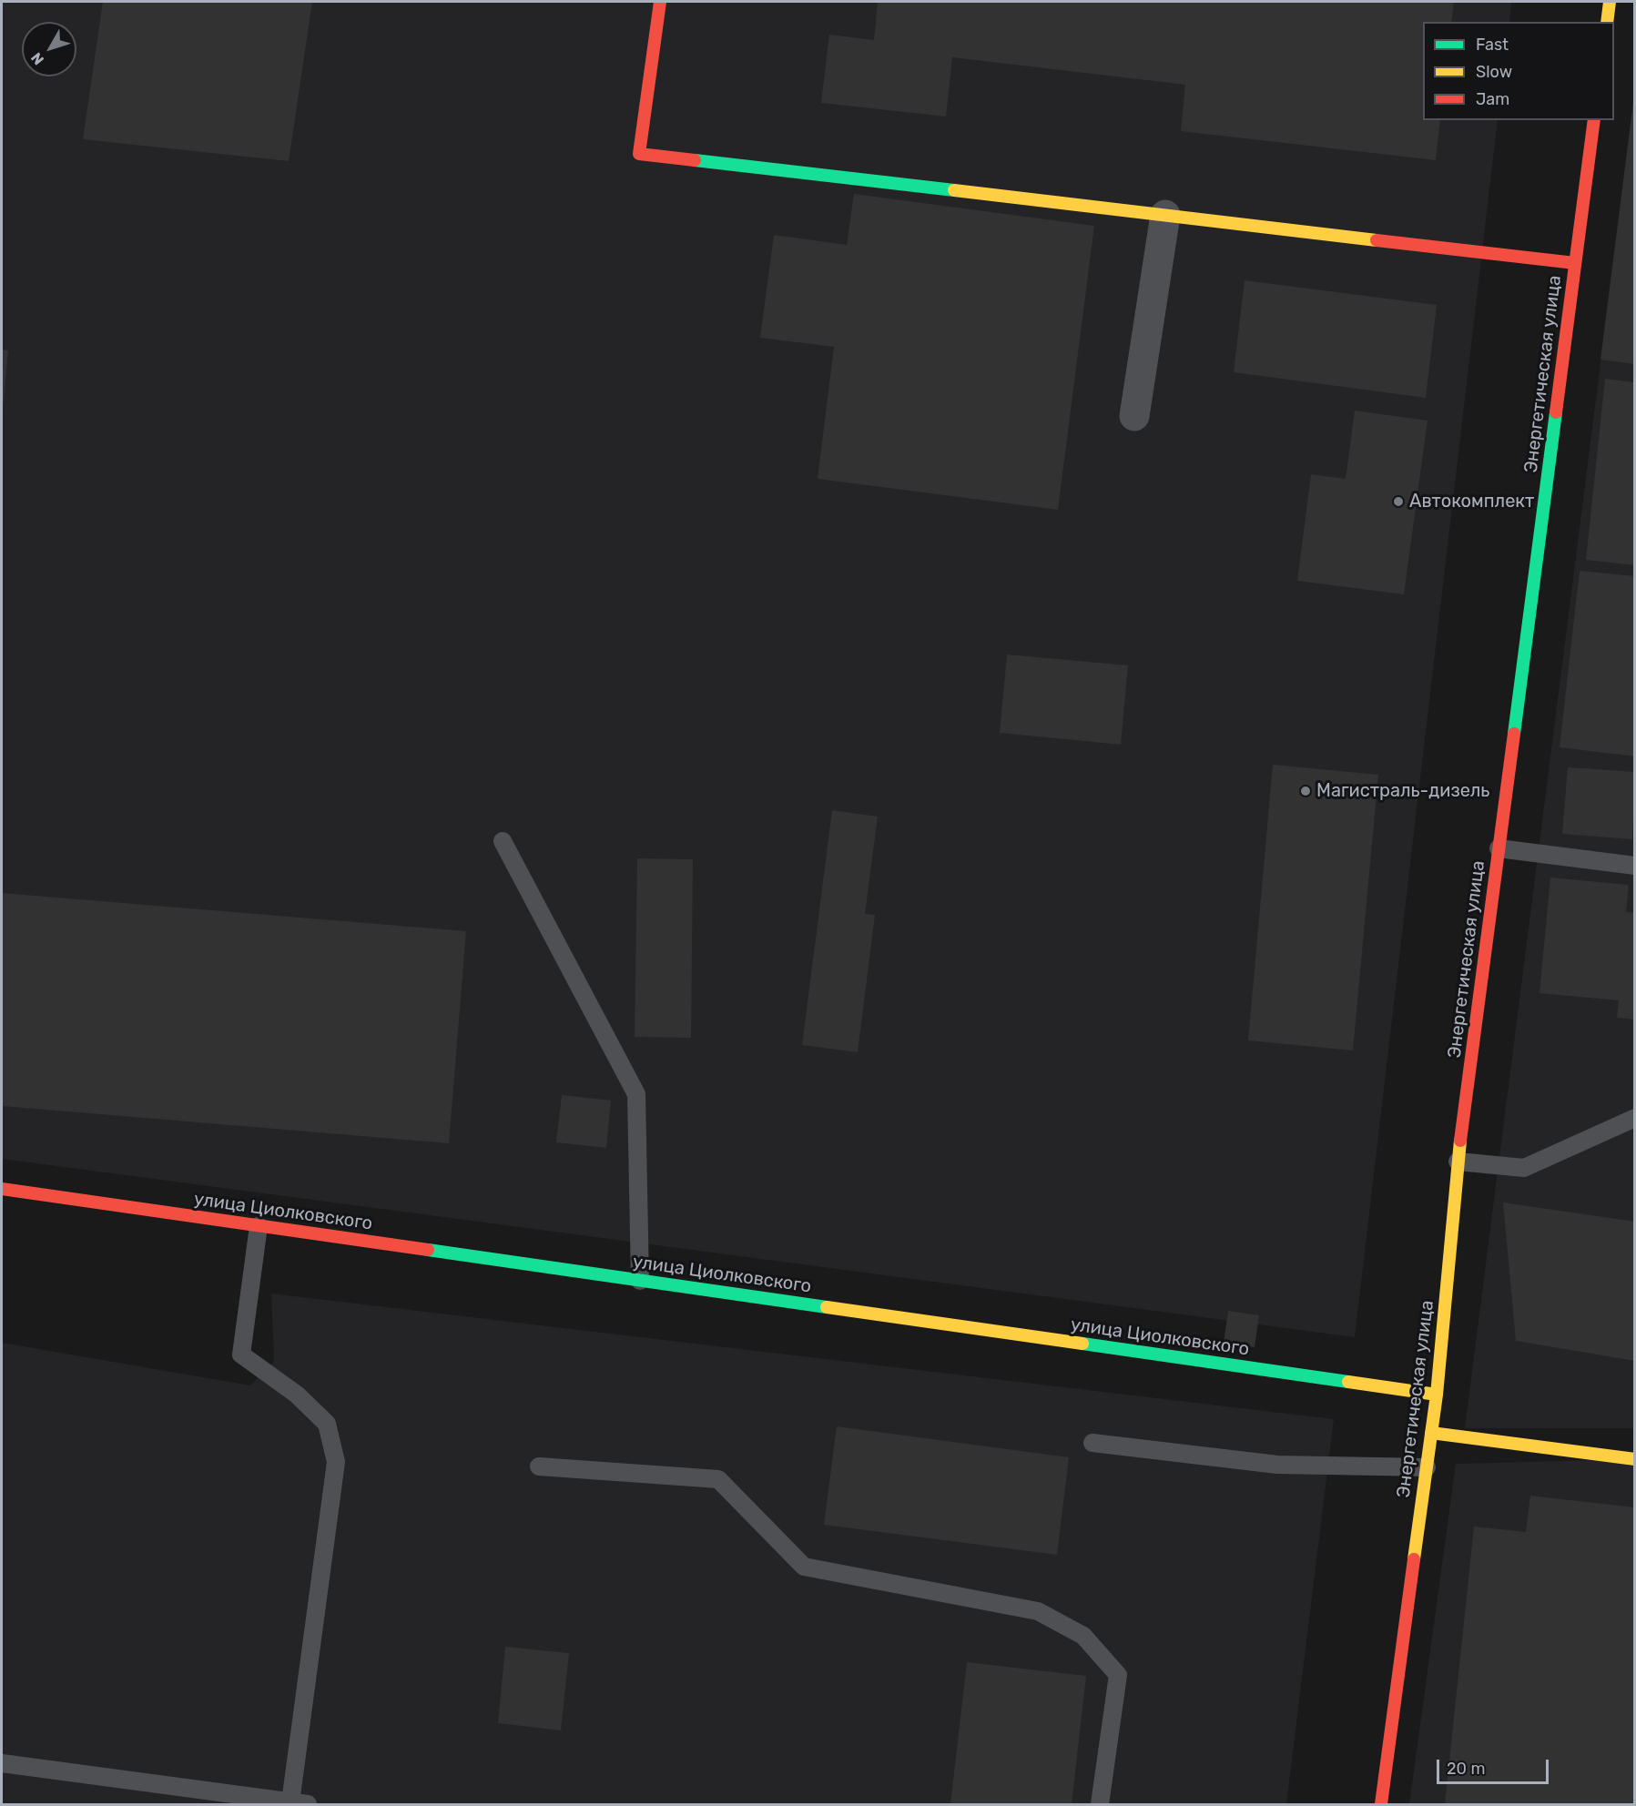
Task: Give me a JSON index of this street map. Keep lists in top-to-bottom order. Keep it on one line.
{"streets":{"street":["Энергетическая улица","улица Циолковского"]},"crossings":[["Энергетическая улица","улица Циолковского"]],"places":["Автокомплект","Магистраль-дизель"],"legend":["Fast","Slow","Jam"],"scale_bar":"20 m","north":"bottom left"}
